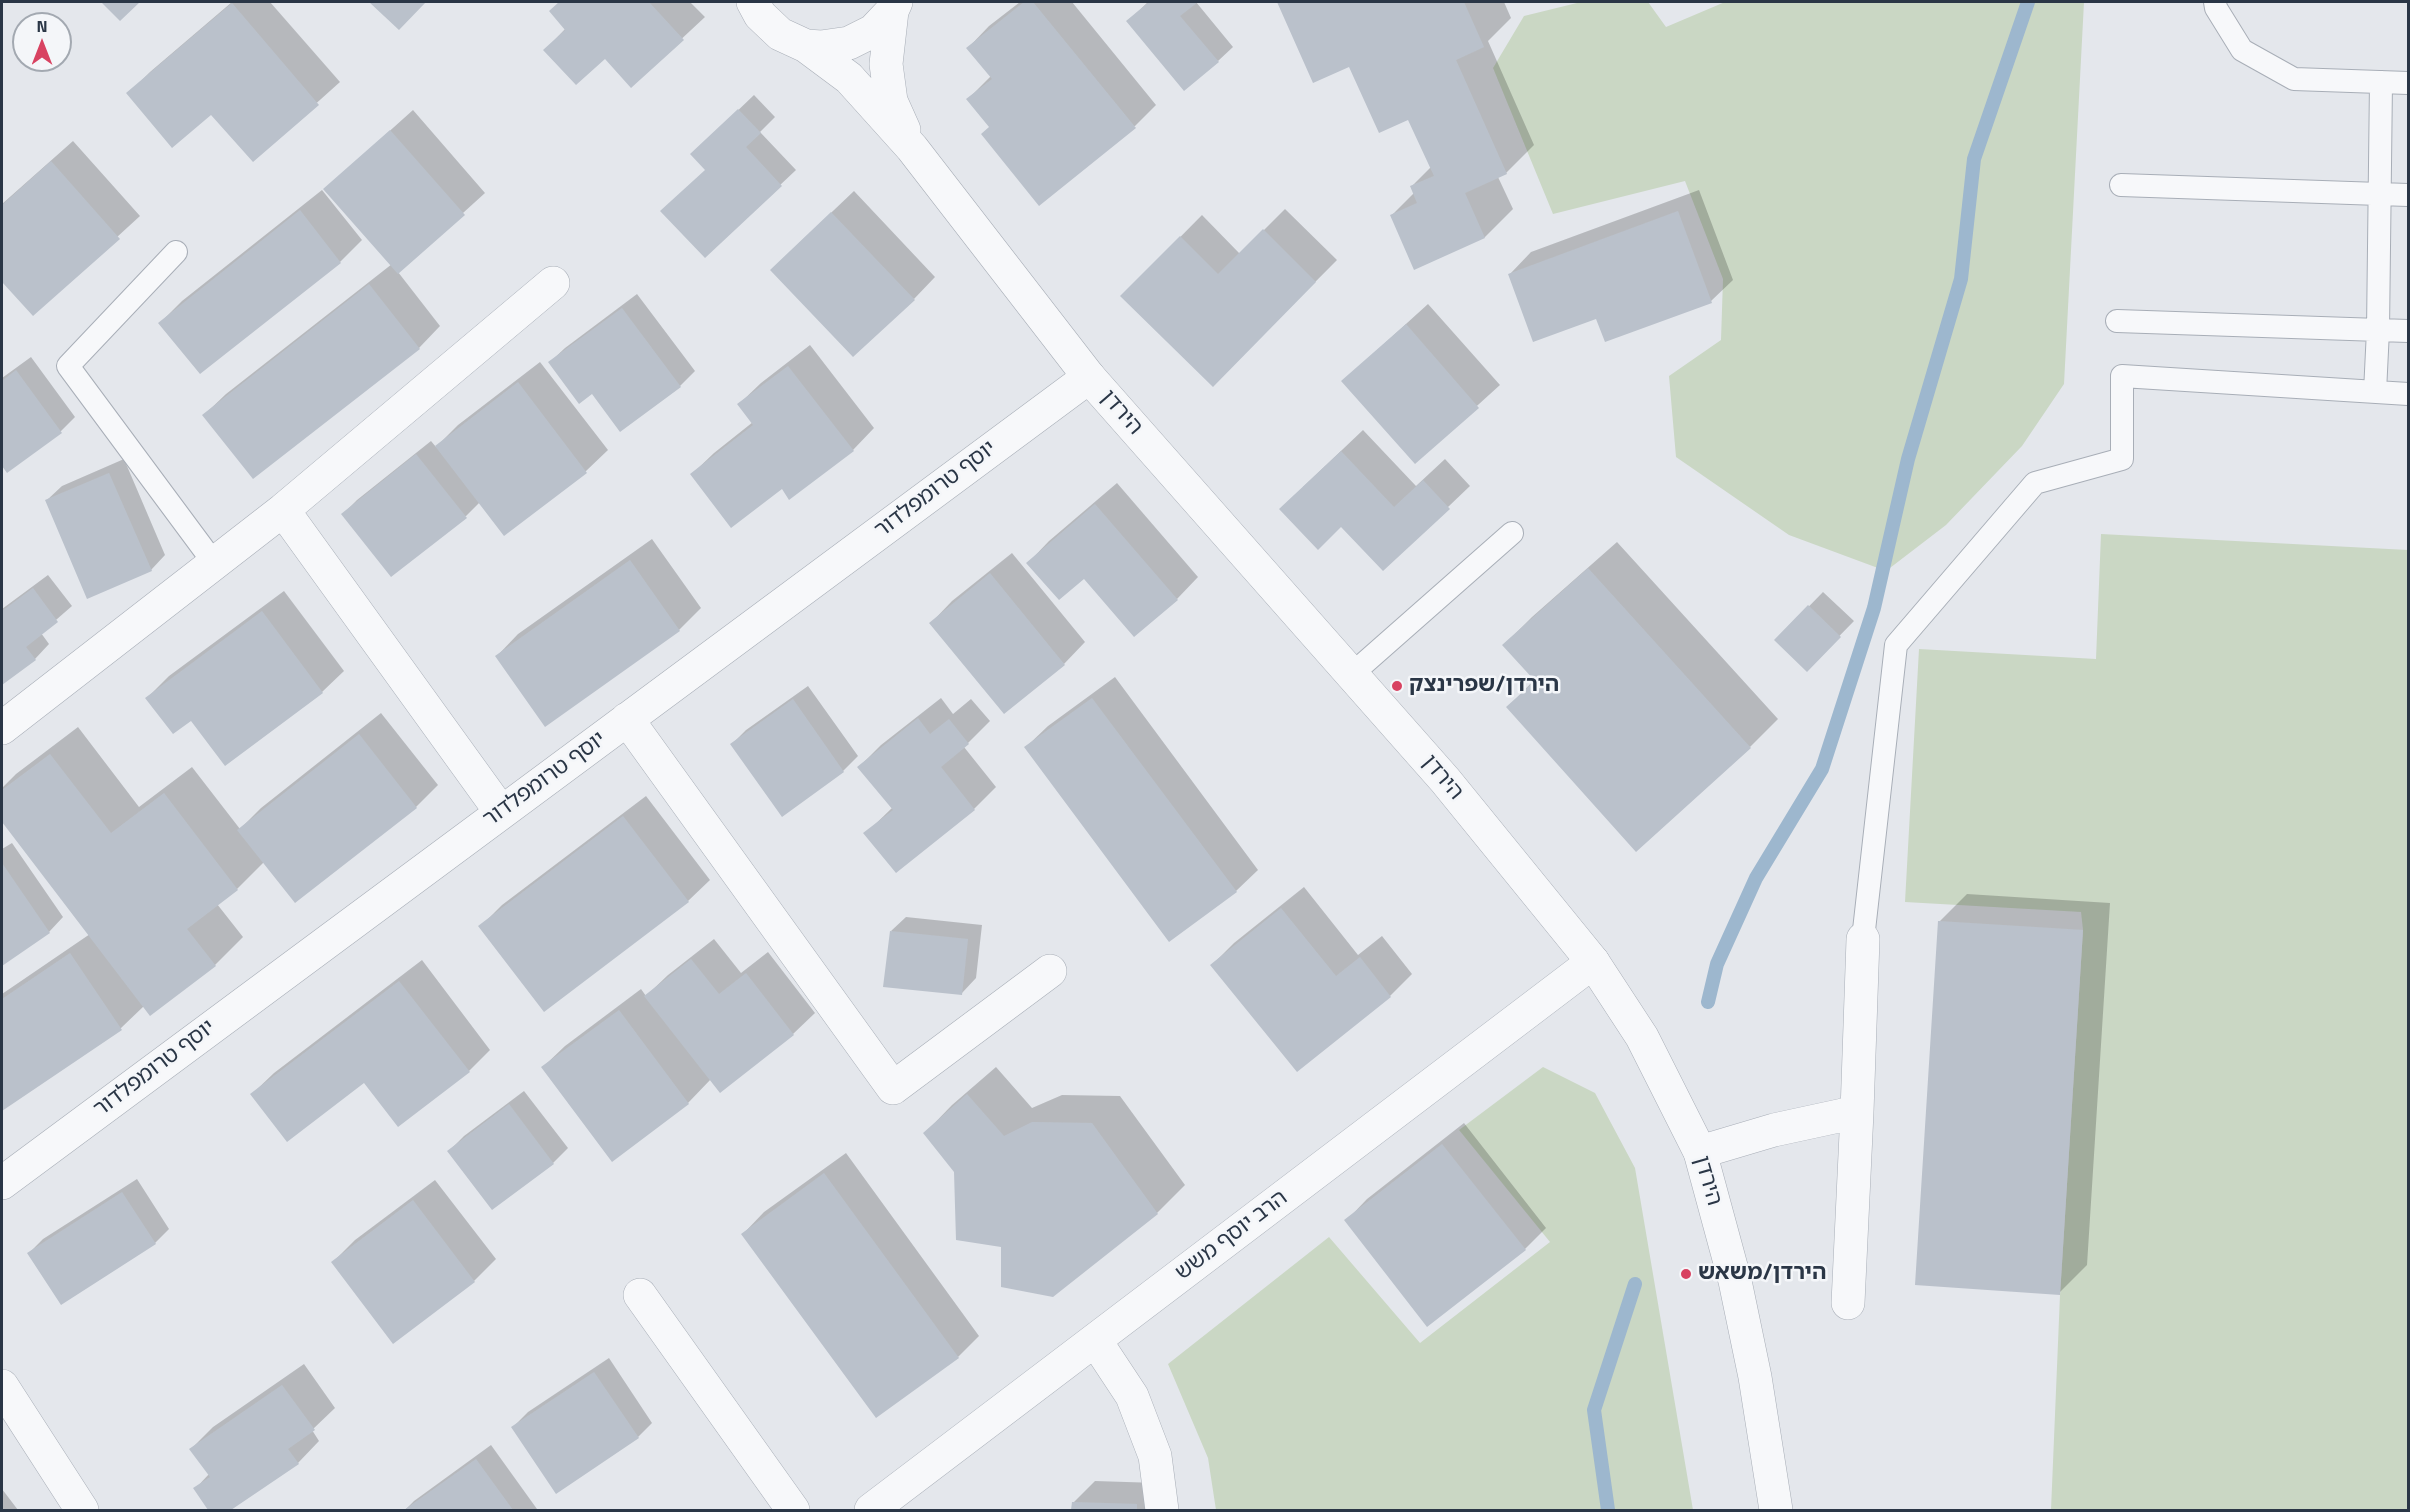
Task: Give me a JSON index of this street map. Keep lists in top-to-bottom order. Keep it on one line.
{"streets":{"street":["הירדן","יוסף טרומפלדור","הרב יוסף משש"]},"crossings":[["הירדן","יוסף טרומפלדור"],["הירדן","הרב יוסף משש"]],"places":["הירדן/שפרינצק","הירדן/משאש"],"north":"top"}
